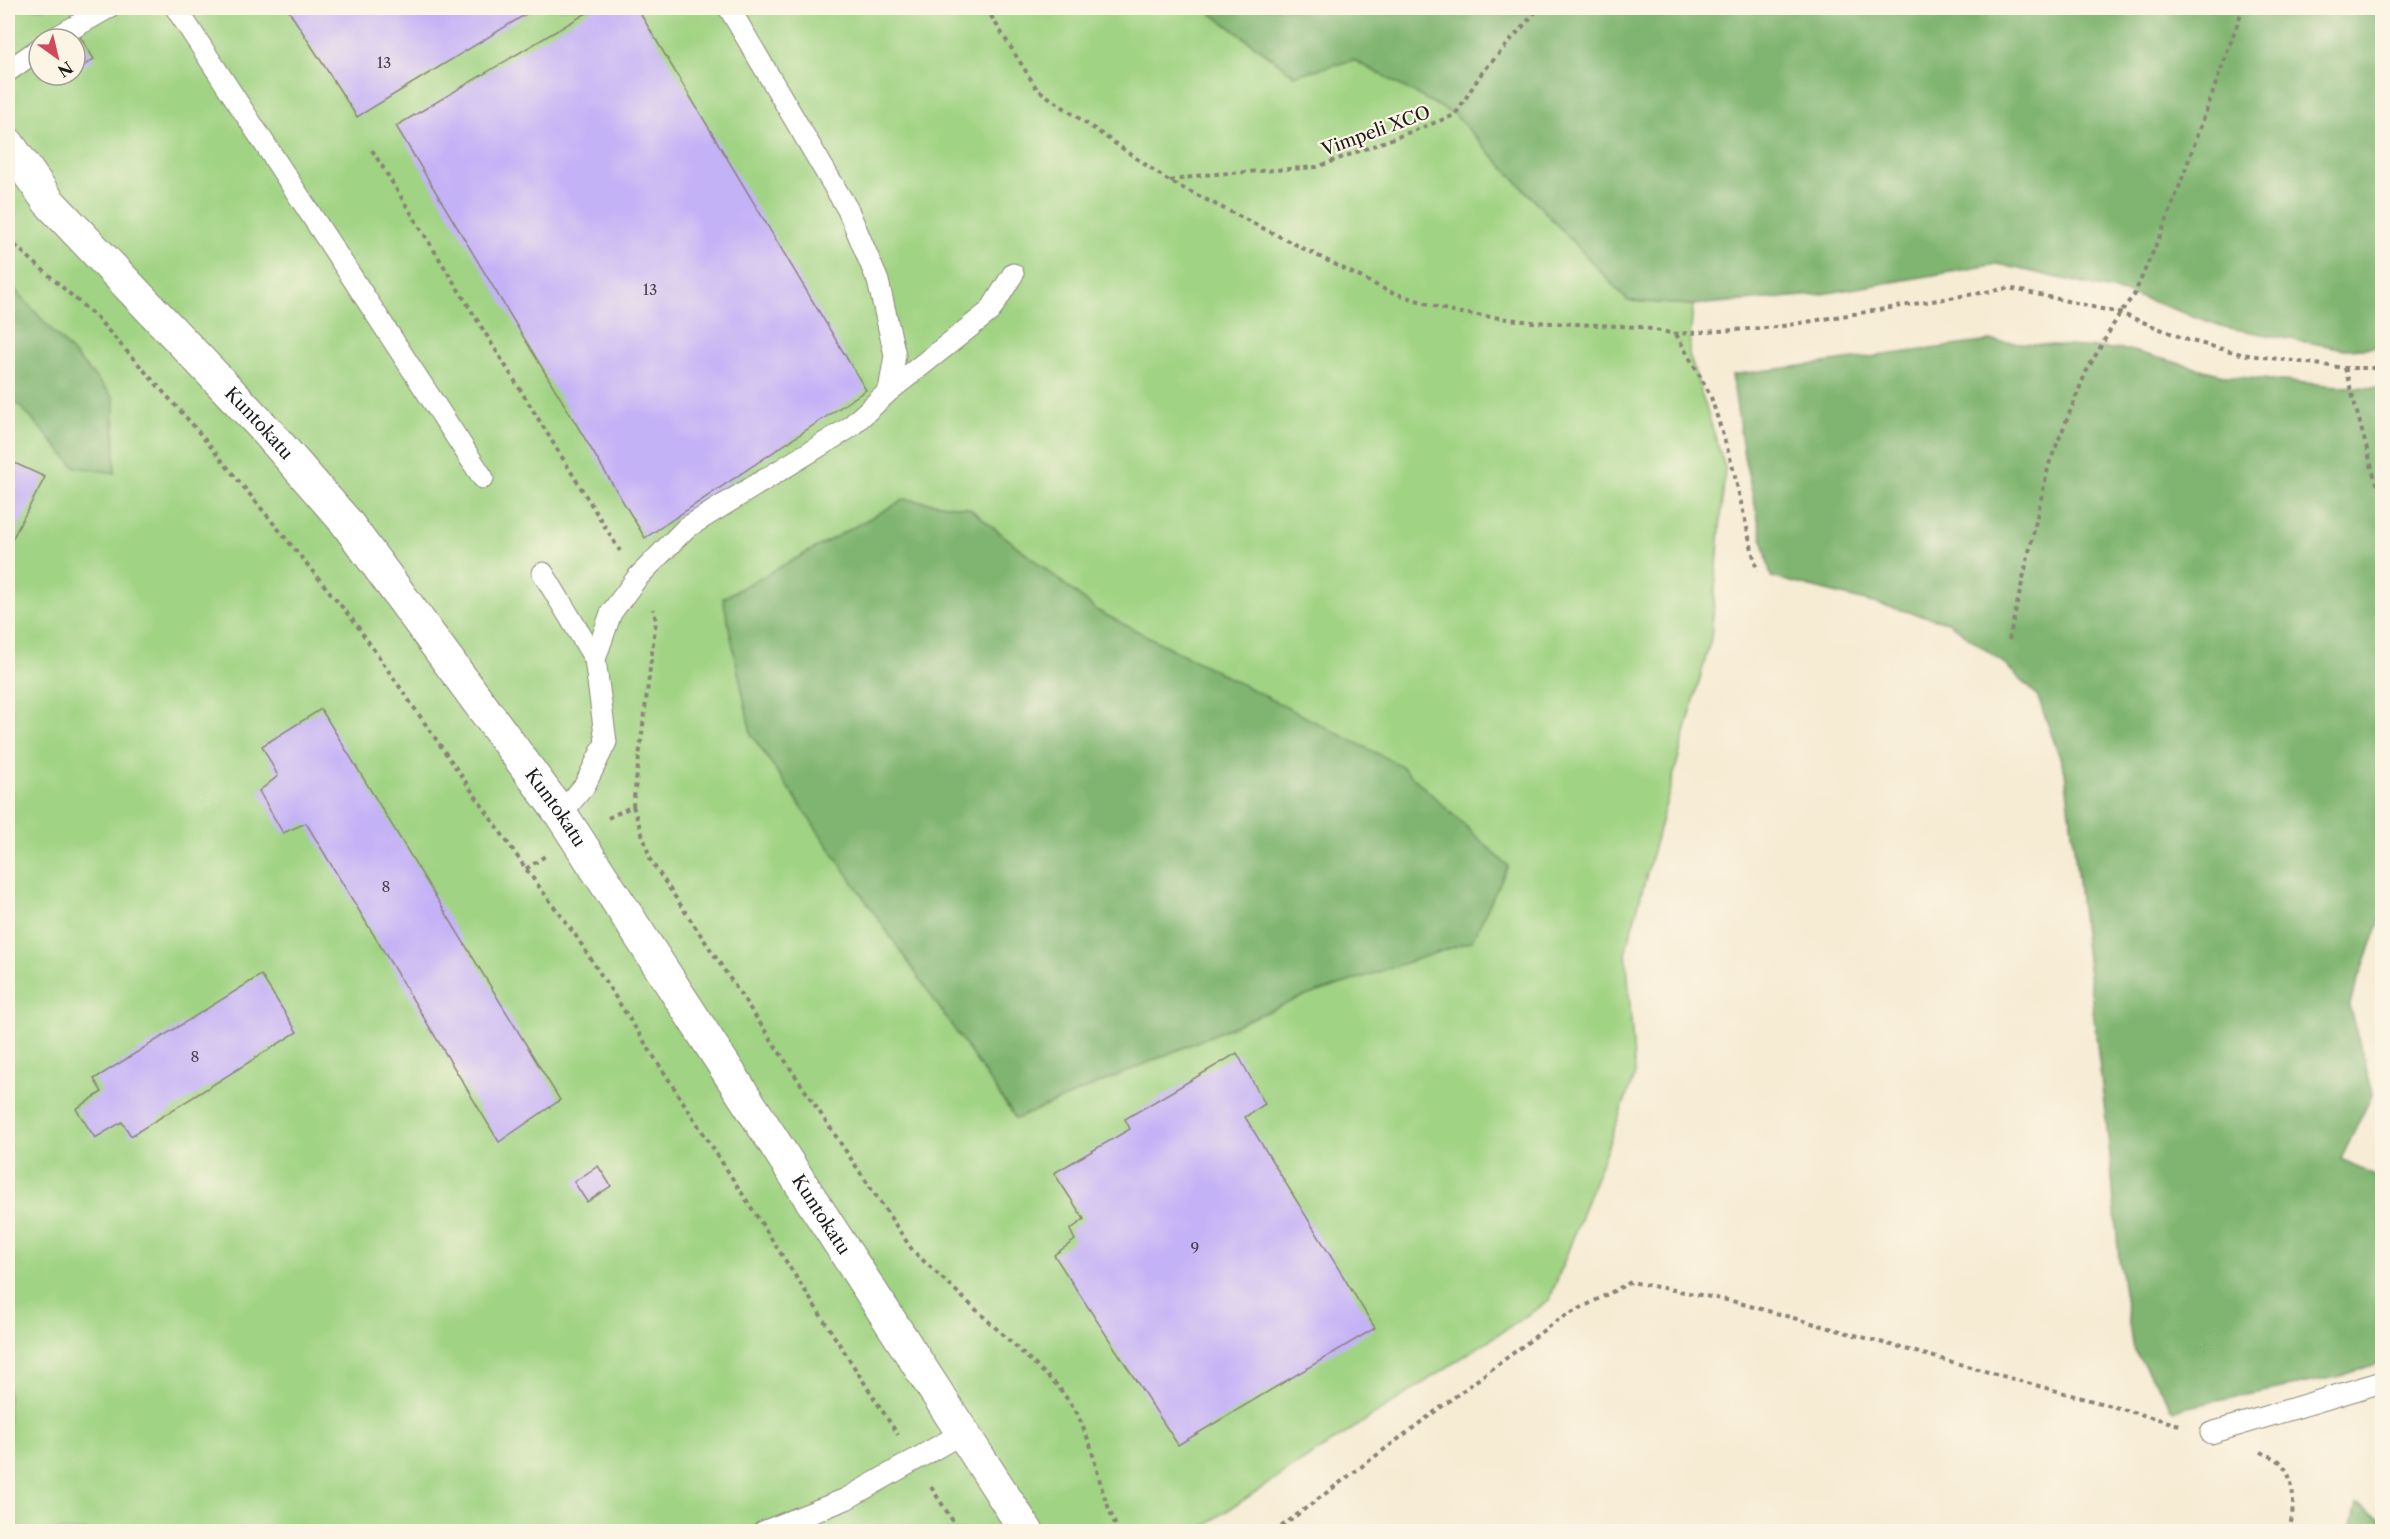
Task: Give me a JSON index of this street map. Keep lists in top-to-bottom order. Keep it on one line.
{"streets":{"street":["Kuntokatu"],"path":["Vimpeli XCO"]},"house_numbers":["13","13","8","8","9"],"north":"bottom right"}
